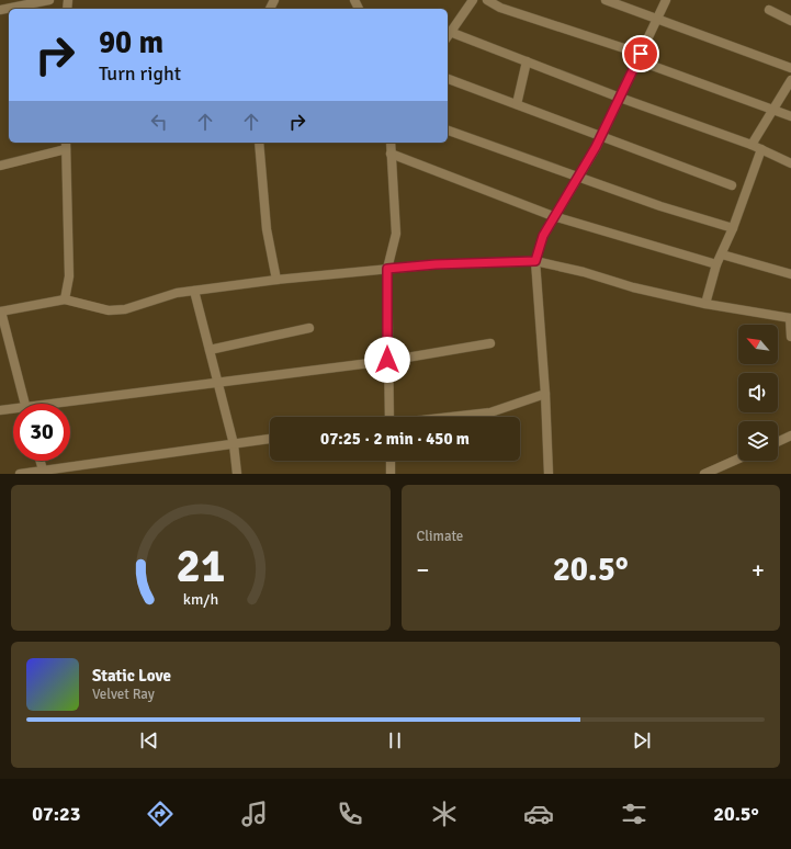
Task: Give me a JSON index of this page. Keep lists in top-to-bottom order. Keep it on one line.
{"north":"top left","page":{"turn":["90 m","Turn right"],"limit":"30","trip":"07:25 · 2 min · 450 m","tile":"Climate","heat":["−","20.5°","+"],"song":["Static Love","Velvet Ray"],"tabs":["07:23","20.5°"],"gauge":["21","km/h"]}}
